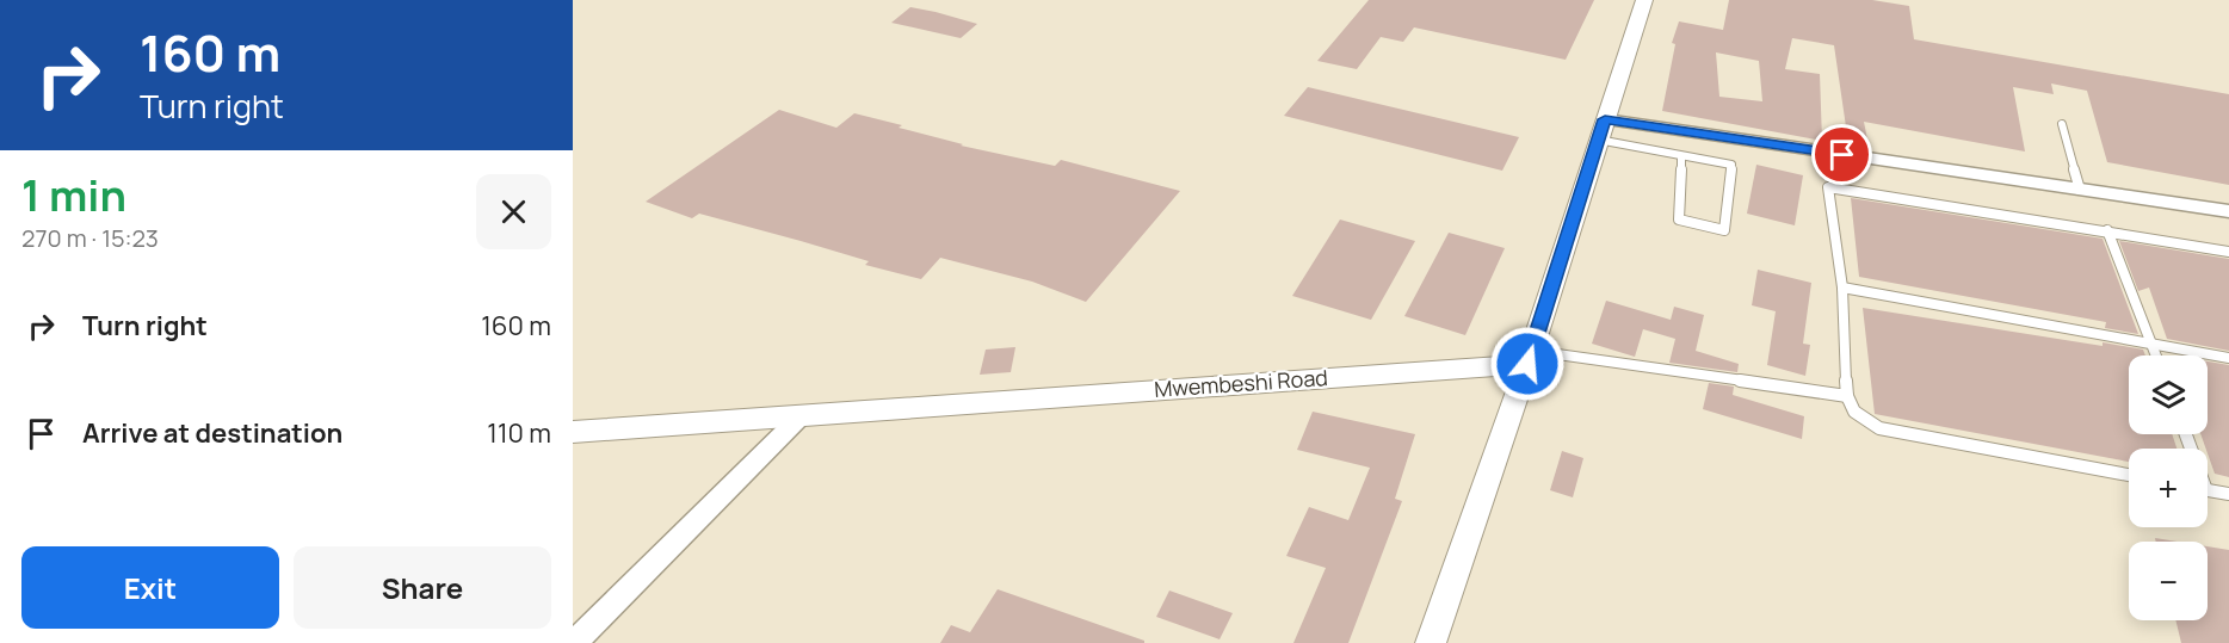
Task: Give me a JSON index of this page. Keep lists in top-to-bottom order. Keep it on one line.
{"streets":{"street":["Mwembeshi Road"]},"page":{"turn":["160 m","Turn right"],"heading":["1 min","270 m · 15:23"],"list":[{"name":"Turn right","value":"160 m"},{"name":"Arrive at destination","value":"110 m"}],"map_buttons":["+","−"],"buttons":["Exit","Share"]}}
